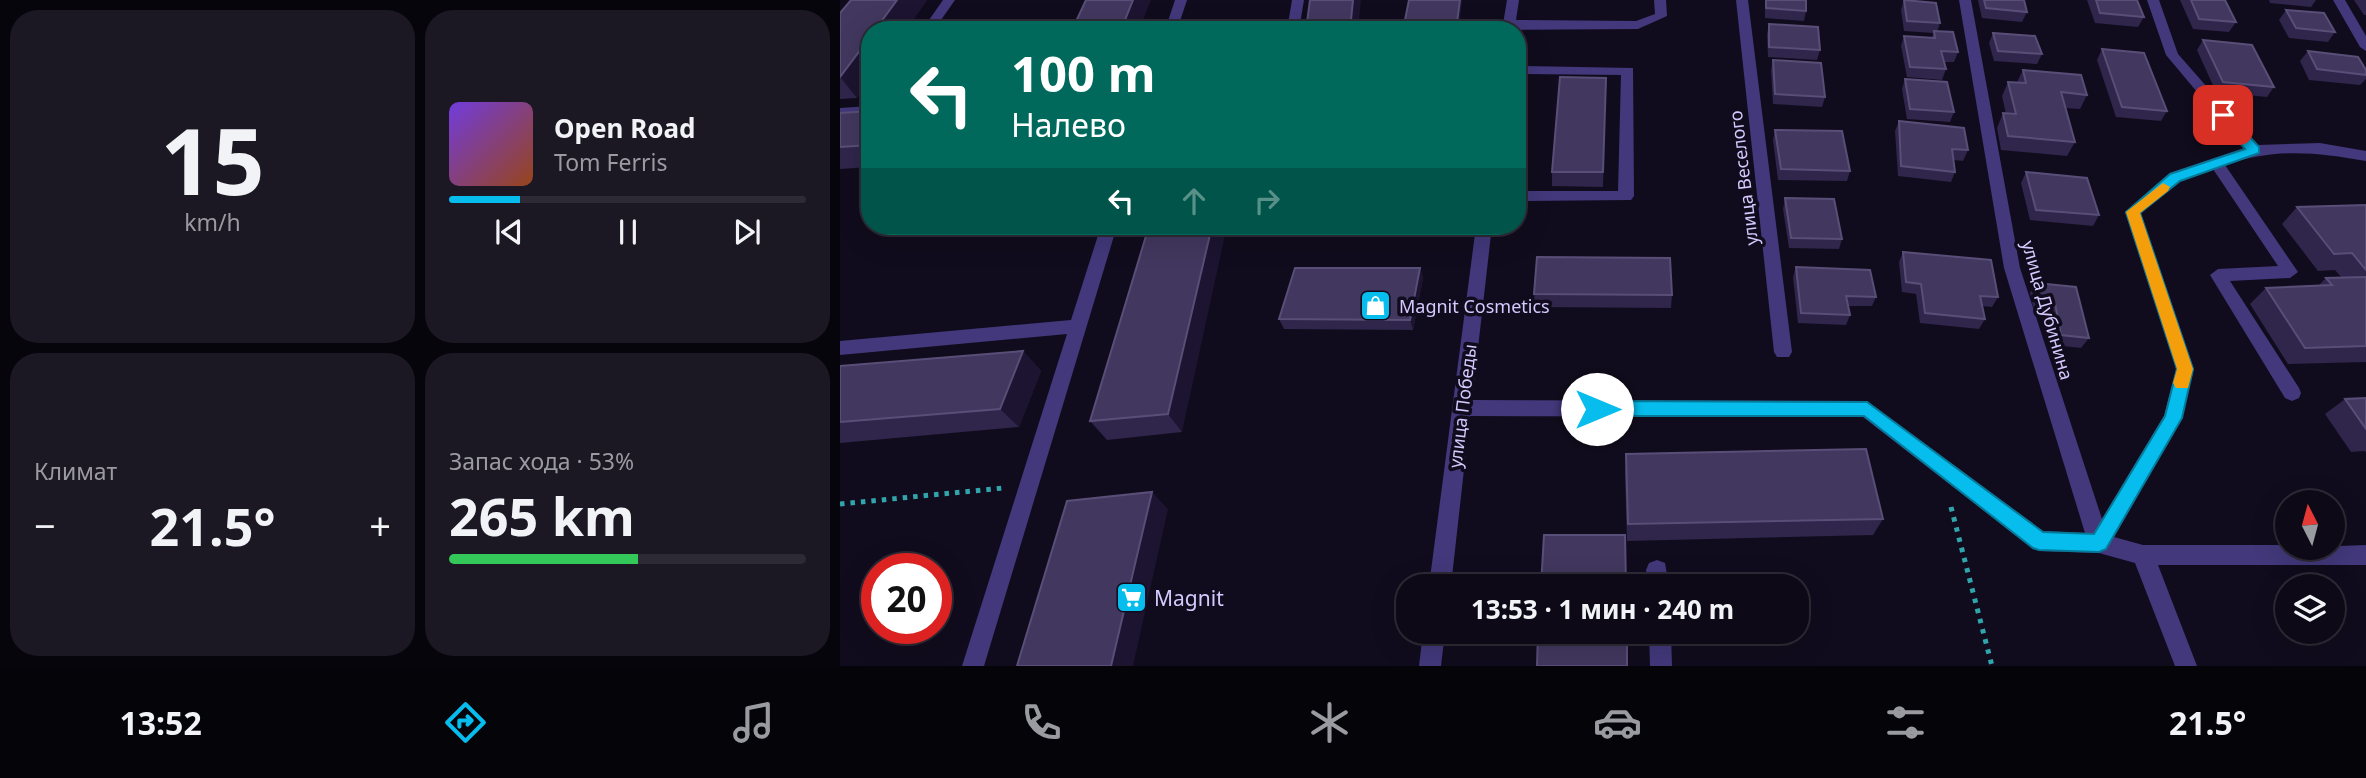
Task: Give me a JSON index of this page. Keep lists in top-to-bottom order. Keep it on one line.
{"streets":{"street":["улица Веселого","улица Дубинина","улица Победы"]},"places":{"shop":["Magnit Cosmetics"],"supermarket":["Magnit"]},"north":"top","page":{"tile":[["15","km/h"],"Климат",["Запас хода · 53%","265 km"]],"turn":["100 m","Налево"],"song":["Open Road","Tom Ferris"],"heat":["−","21.5°","+"],"limit":"20","trip":"13:53 · 1 мин · 240 m","tabs":["13:52","21.5°"]}}
